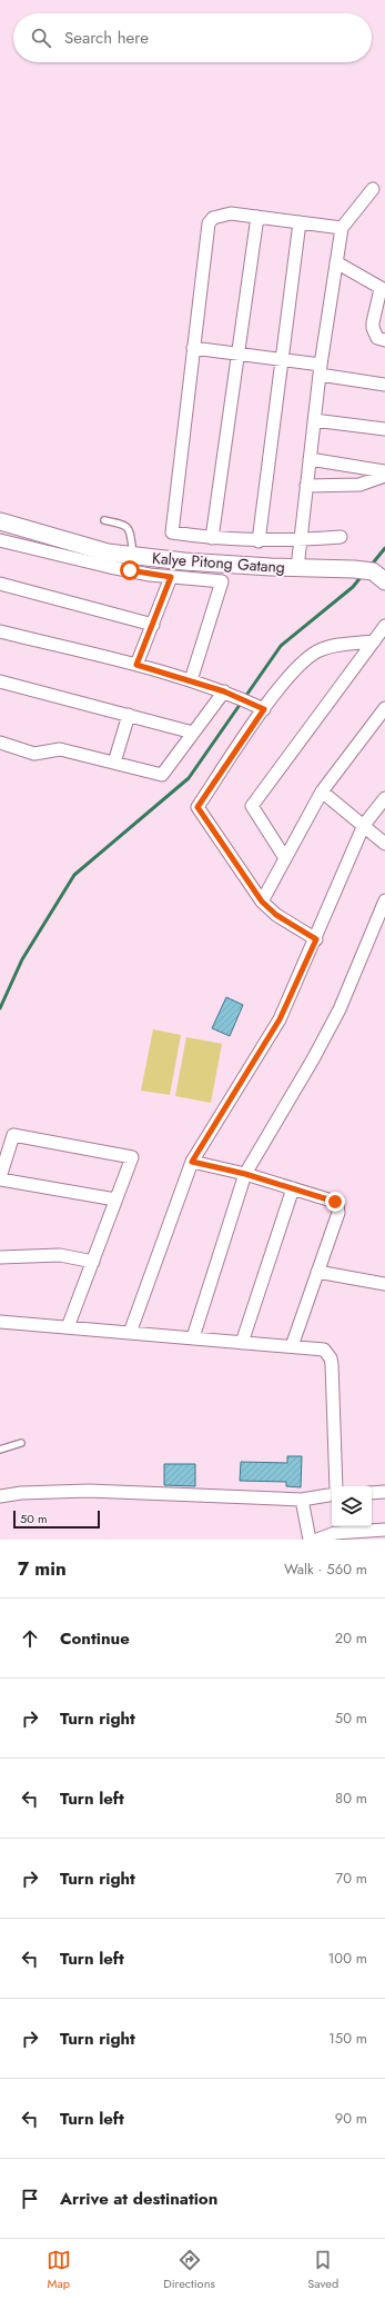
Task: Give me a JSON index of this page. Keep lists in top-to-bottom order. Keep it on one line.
{"streets":{"street":["Kalye Pitong Gatang"]},"scale_bar":"50 m","page":{"search":"Search here","scale":"50 m","heading":["7 min","Walk · 560 m"],"list":[["Continue","20 m"],["Turn right","50 m"],["Turn left","80 m"],["Turn right","70 m"],["Turn left","100 m"],["Turn right","150 m"],["Turn left","90 m"],"Arrive at destination"],"nav":["Map","Directions","Saved"]}}
